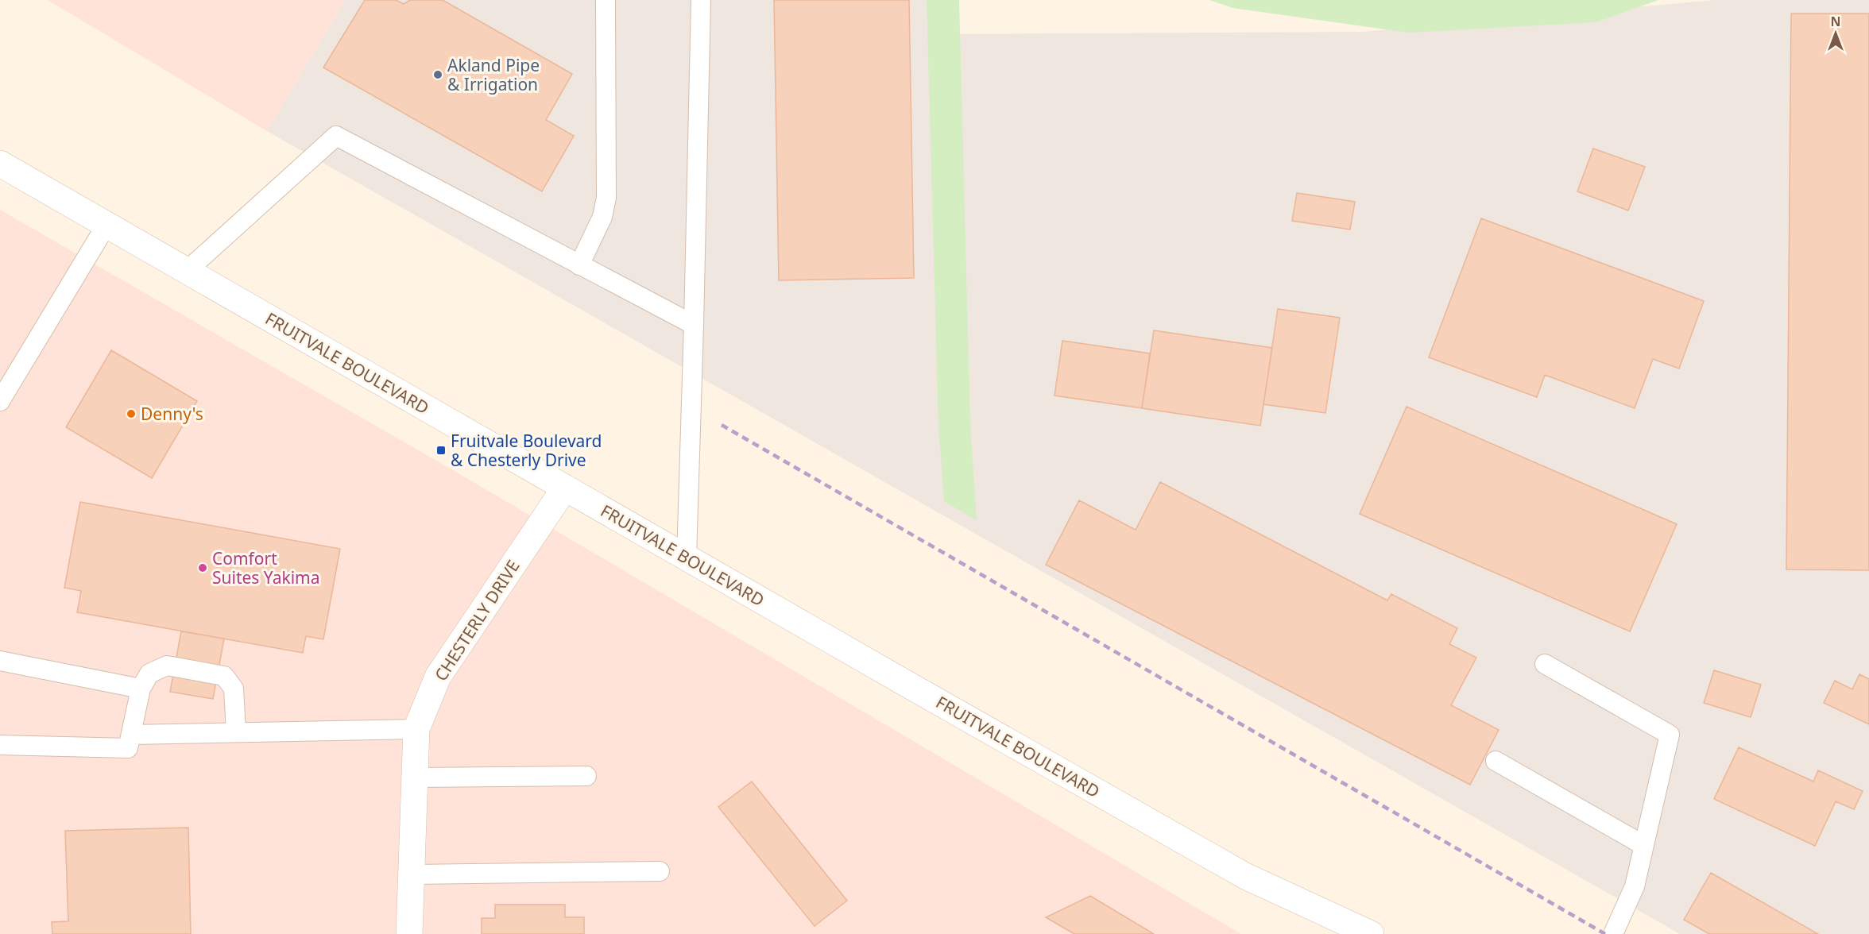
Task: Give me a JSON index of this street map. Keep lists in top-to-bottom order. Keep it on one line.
{"streets":{"main road":["FRUITVALE BOULEVARD","CHESTERLY DRIVE"]},"crossings":[["FRUITVALE BOULEVARD","CHESTERLY DRIVE"]],"places":{"other":["Akland Pipe & Irrigation","Denny's","Comfort Suites Yakima"],"transit":["Fruitvale Boulevard & Chesterly Drive"]},"north":"top"}
